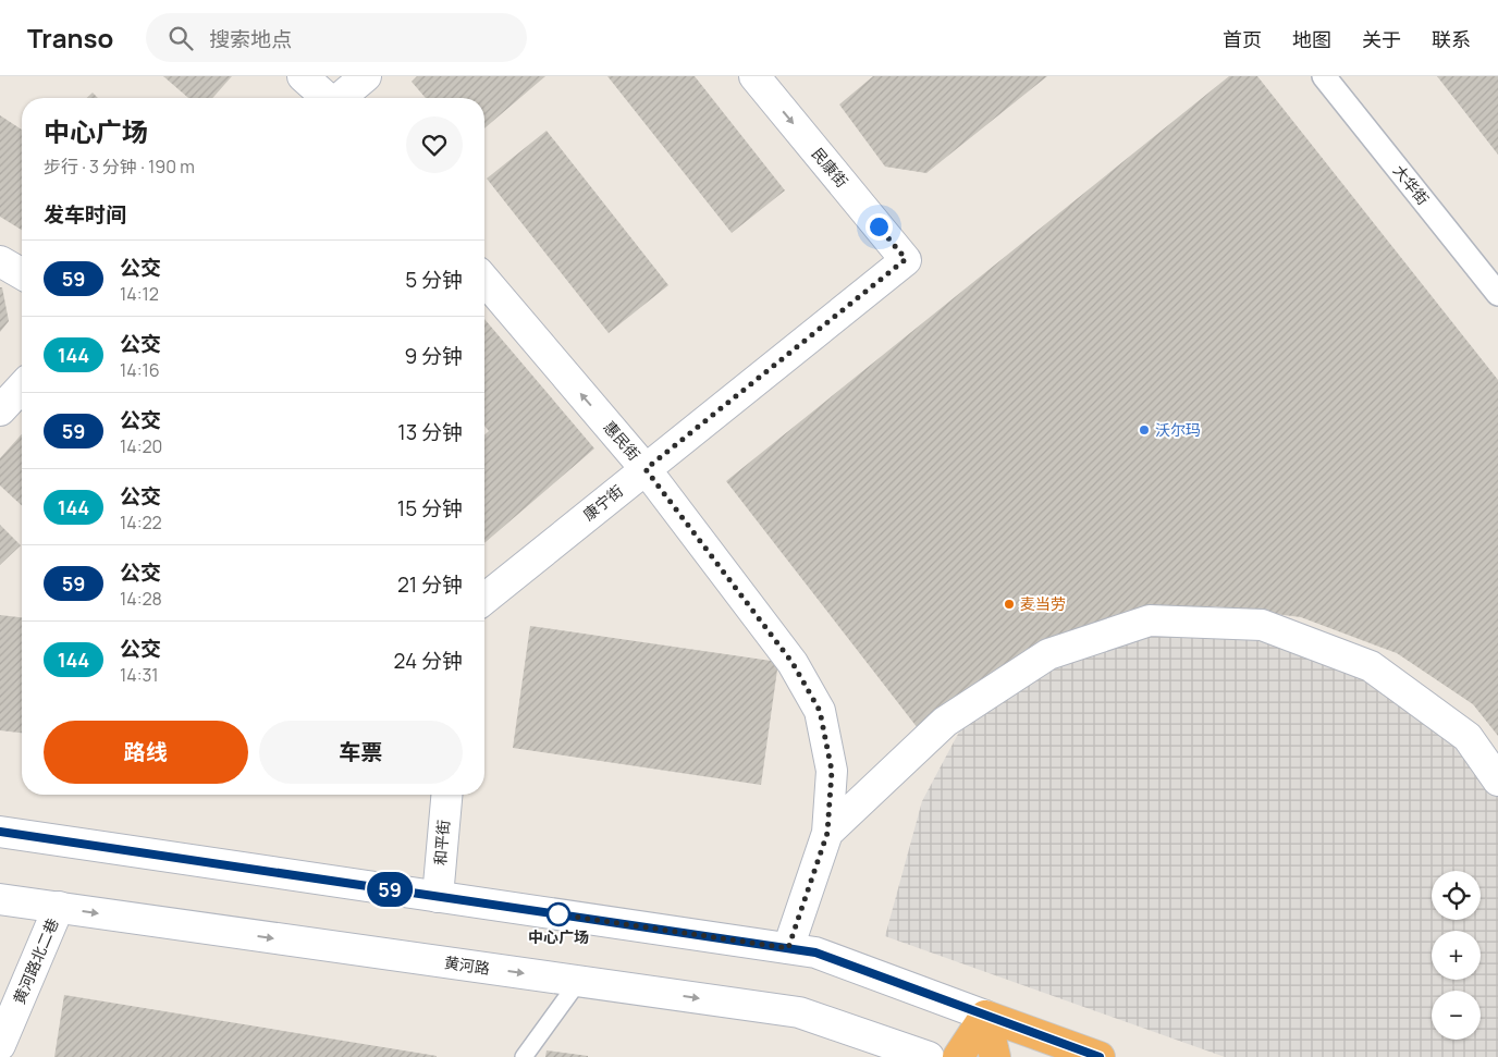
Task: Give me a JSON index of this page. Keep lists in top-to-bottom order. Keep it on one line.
{"streets":{"street":["民康街","大华街","惠民街","康宁街","和平街","黄河路北二巷","黄河路"]},"crossings":[["民康街","康宁街"],["惠民街","康宁街"],["黄河路北二巷","黄河路"]],"one_way":["民康街"],"places":["沃尔玛","麦当劳","中心广场"],"lines":["bus line 59"],"page":{"header":"Transo","search":"搜索地点","nav":["首页","地图","关于","联系"],"on_map":"59","heading":[["中心广场","步行 · 3 分钟 · 190 m"],"发车时间"],"list":[{"mark":"59","name":"公交","note":"14:12","value":"5 分钟"},{"mark":"144","name":"公交","note":"14:16","value":"9 分钟"},{"mark":"59","name":"公交","note":"14:20","value":"13 分钟"},{"mark":"144","name":"公交","note":"14:22","value":"15 分钟"},{"mark":"59","name":"公交","note":"14:28","value":"21 分钟"},{"mark":"144","name":"公交","note":"14:31","value":"24 分钟"}],"buttons":["路线","车票"],"map_buttons":["+","−"]}}
